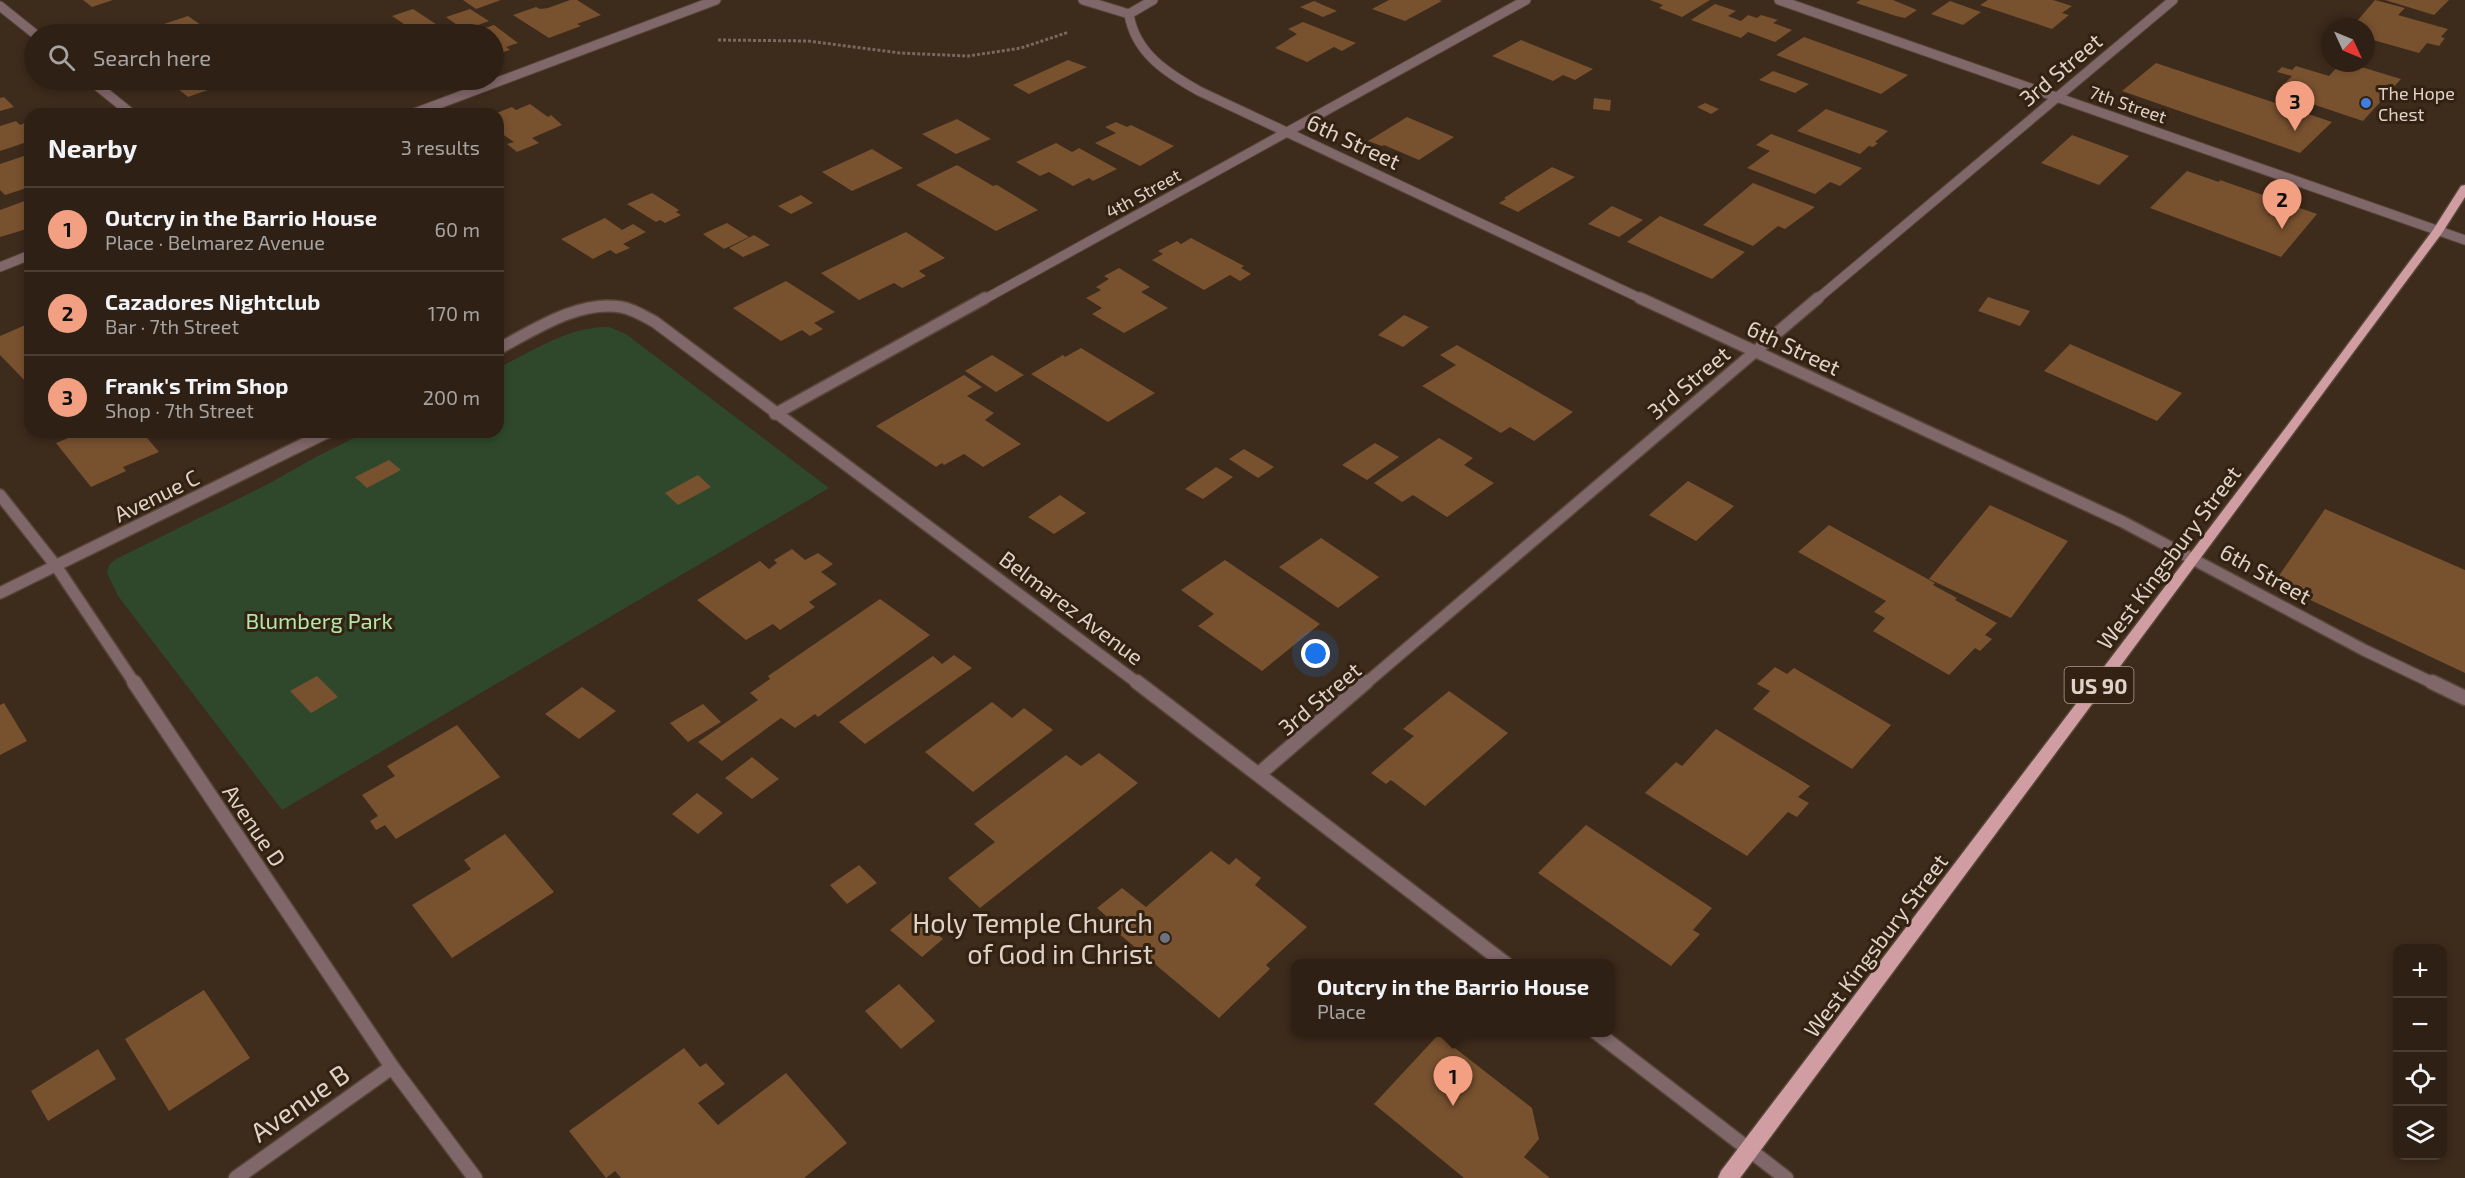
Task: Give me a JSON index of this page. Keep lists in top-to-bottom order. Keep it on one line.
{"streets":{"main road":["West Kingsbury Street","US 90"],"street":["3rd Street","7th Street","6th Street","4th Street","Avenue C","Belmarez Avenue","Avenue D","Avenue B"]},"crossings":[["3rd Street","7th Street"],["3rd Street","6th Street"],["3rd Street","Belmarez Avenue"],["7th Street","West Kingsbury Street"],["6th Street","4th Street"],["6th Street","West Kingsbury Street"],["4th Street","Belmarez Avenue"],["Avenue C","Avenue D"],["Avenue D","Avenue B"]],"parks":["Blumberg Park"],"places":["The Hope Chest","Holy Temple Church of God in Christ"],"north":"bottom right","page":{"search":"Search here","pins":["3","2","1"],"heading":["Nearby","3 results"],"list":[{"mark":"1","name":"Outcry in the Barrio House","note":"Place · Belmarez Avenue","value":"60 m"},{"mark":"2","name":"Cazadores Nightclub","note":"Bar · 7th Street","value":"170 m"},{"mark":"3","name":"Frank's Trim Shop","note":"Shop · 7th Street","value":"200 m"}],"map_buttons":["+","−"],"popup":["Outcry in the Barrio House","Place"]}}
